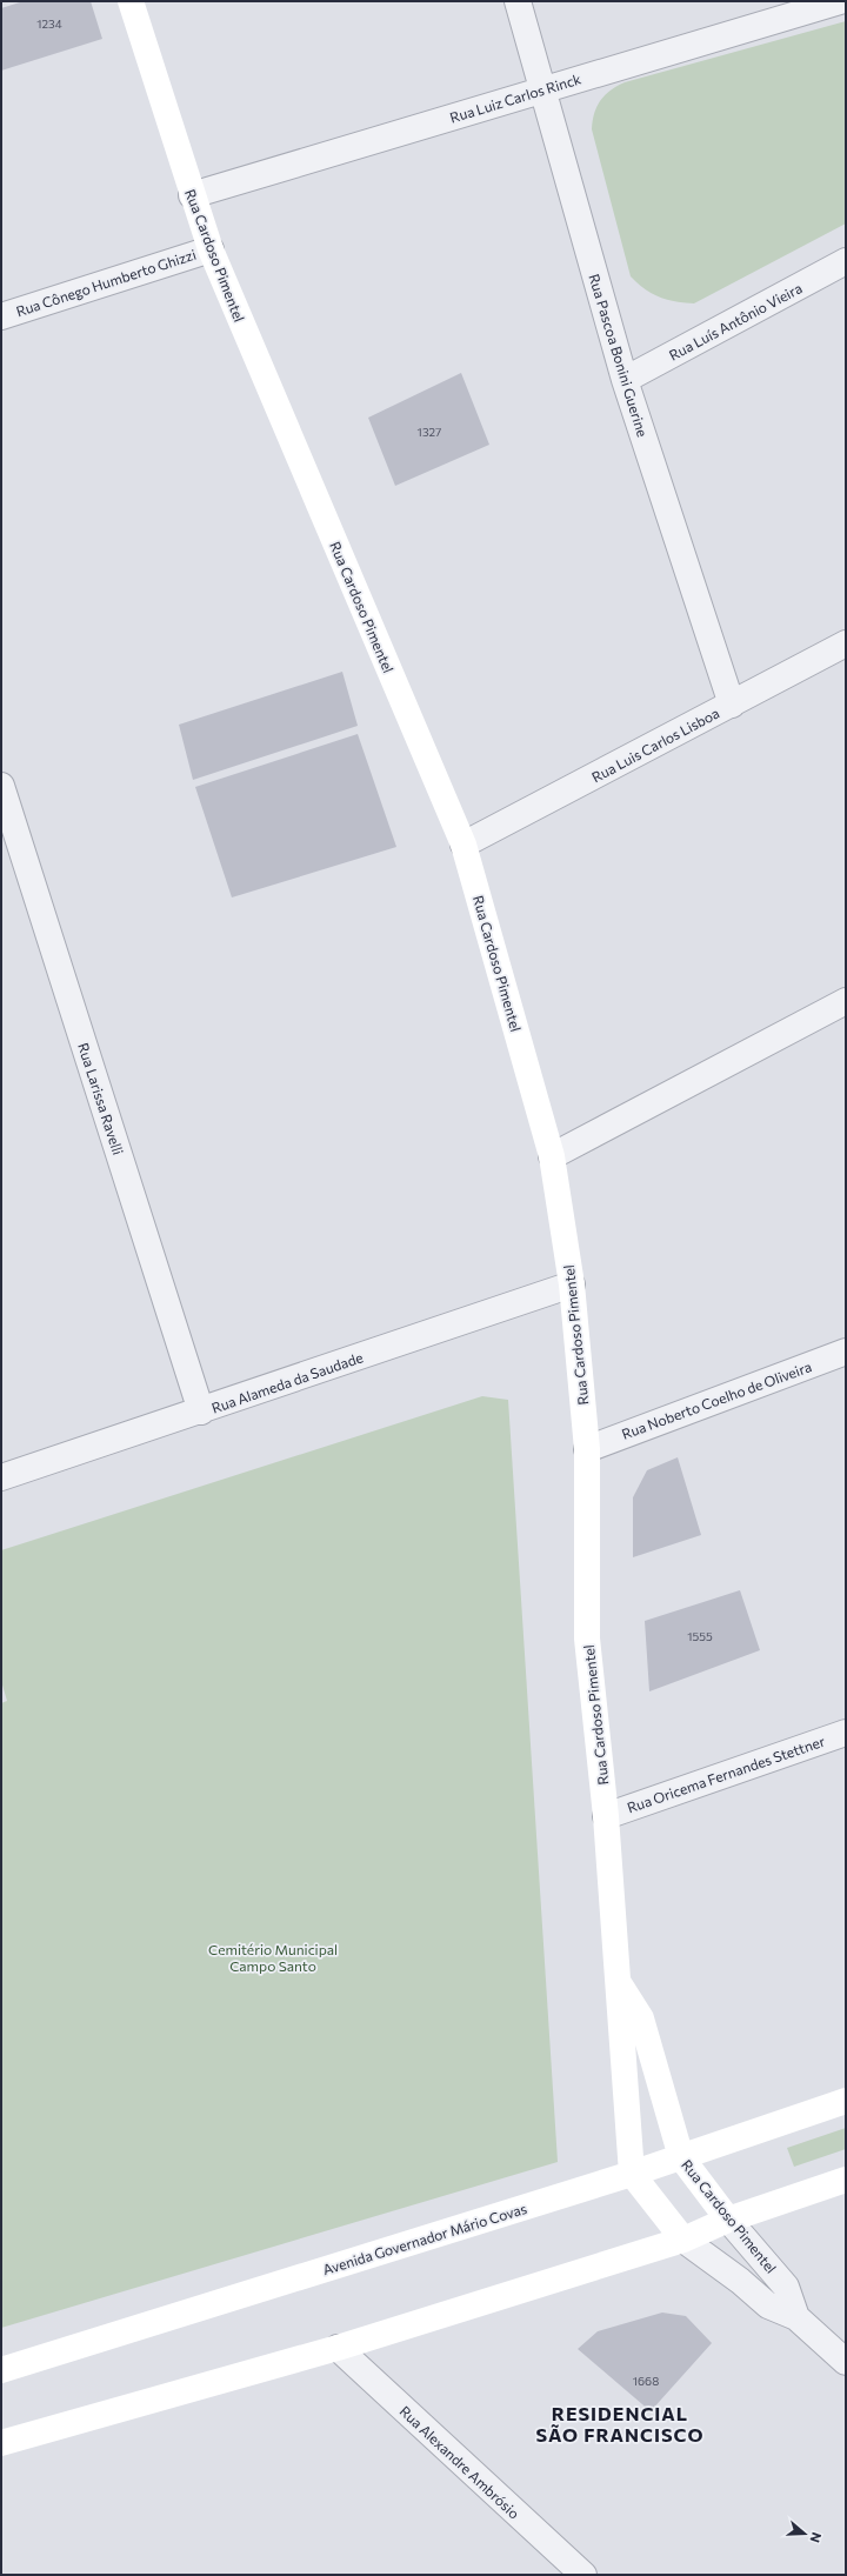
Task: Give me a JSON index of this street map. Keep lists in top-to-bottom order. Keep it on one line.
{"streets":{"street":["Rua Luiz Carlos Rinck","Rua Cardoso Pimentel","Rua Cônego Humberto Ghizzi","Rua Luís Antônio Vieira","Rua Pascoa Bonini Guerine","Rua Luis Carlos Lisboa","Rua Larissa Ravelli","Rua Alameda da Saudade","Rua Noberto Coelho de Oliveira","Rua Oricema Fernandes Stettner","Avenida Governador Mário Covas","Rua Alexandre Ambrósio"]},"crossings":[["Rua Luiz Carlos Rinck","Rua Cardoso Pimentel"],["Rua Luiz Carlos Rinck","Rua Pascoa Bonini Guerine"],["Rua Cardoso Pimentel","Rua Cônego Humberto Ghizzi"],["Rua Cardoso Pimentel","Rua Luis Carlos Lisboa"],["Rua Cardoso Pimentel","Rua Alameda da Saudade"],["Rua Cardoso Pimentel","Rua Noberto Coelho de Oliveira"],["Rua Cardoso Pimentel","Rua Oricema Fernandes Stettner"],["Rua Cardoso Pimentel","Avenida Governador Mário Covas"],["Rua Luís Antônio Vieira","Rua Pascoa Bonini Guerine"],["Rua Pascoa Bonini Guerine","Rua Luis Carlos Lisboa"],["Rua Larissa Ravelli","Rua Alameda da Saudade"]],"districts":["RESIDENCIAL SÃO FRANCISCO"],"parks":["Cemitério Municipal Campo Santo"],"house_numbers":["1234","1327","1555","1668"],"north":"right"}
